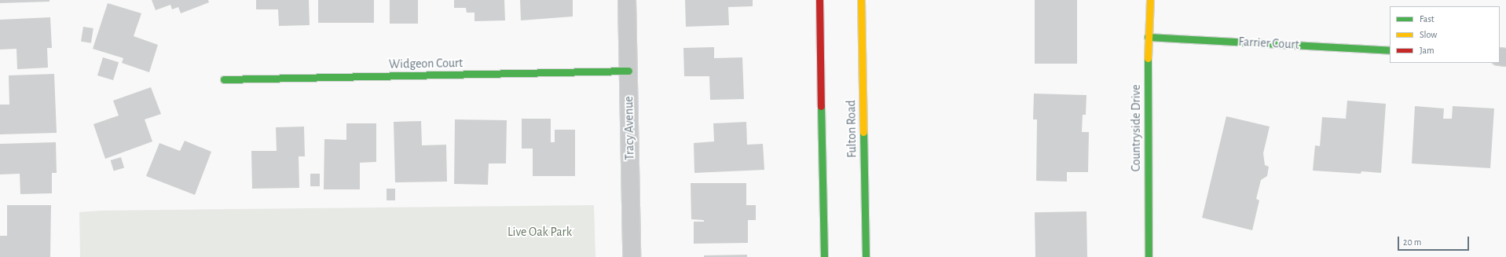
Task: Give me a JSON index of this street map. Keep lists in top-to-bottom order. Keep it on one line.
{"streets":{"street":["Farrier Court","Widgeon Court","Tracy Avenue","Countryside Drive","Fulton Road"]},"crossings":[["Farrier Court","Countryside Drive"],["Widgeon Court","Tracy Avenue"]],"parks":["Live Oak Park"],"legend":["Fast","Slow","Jam"],"scale_bar":"20 m"}
